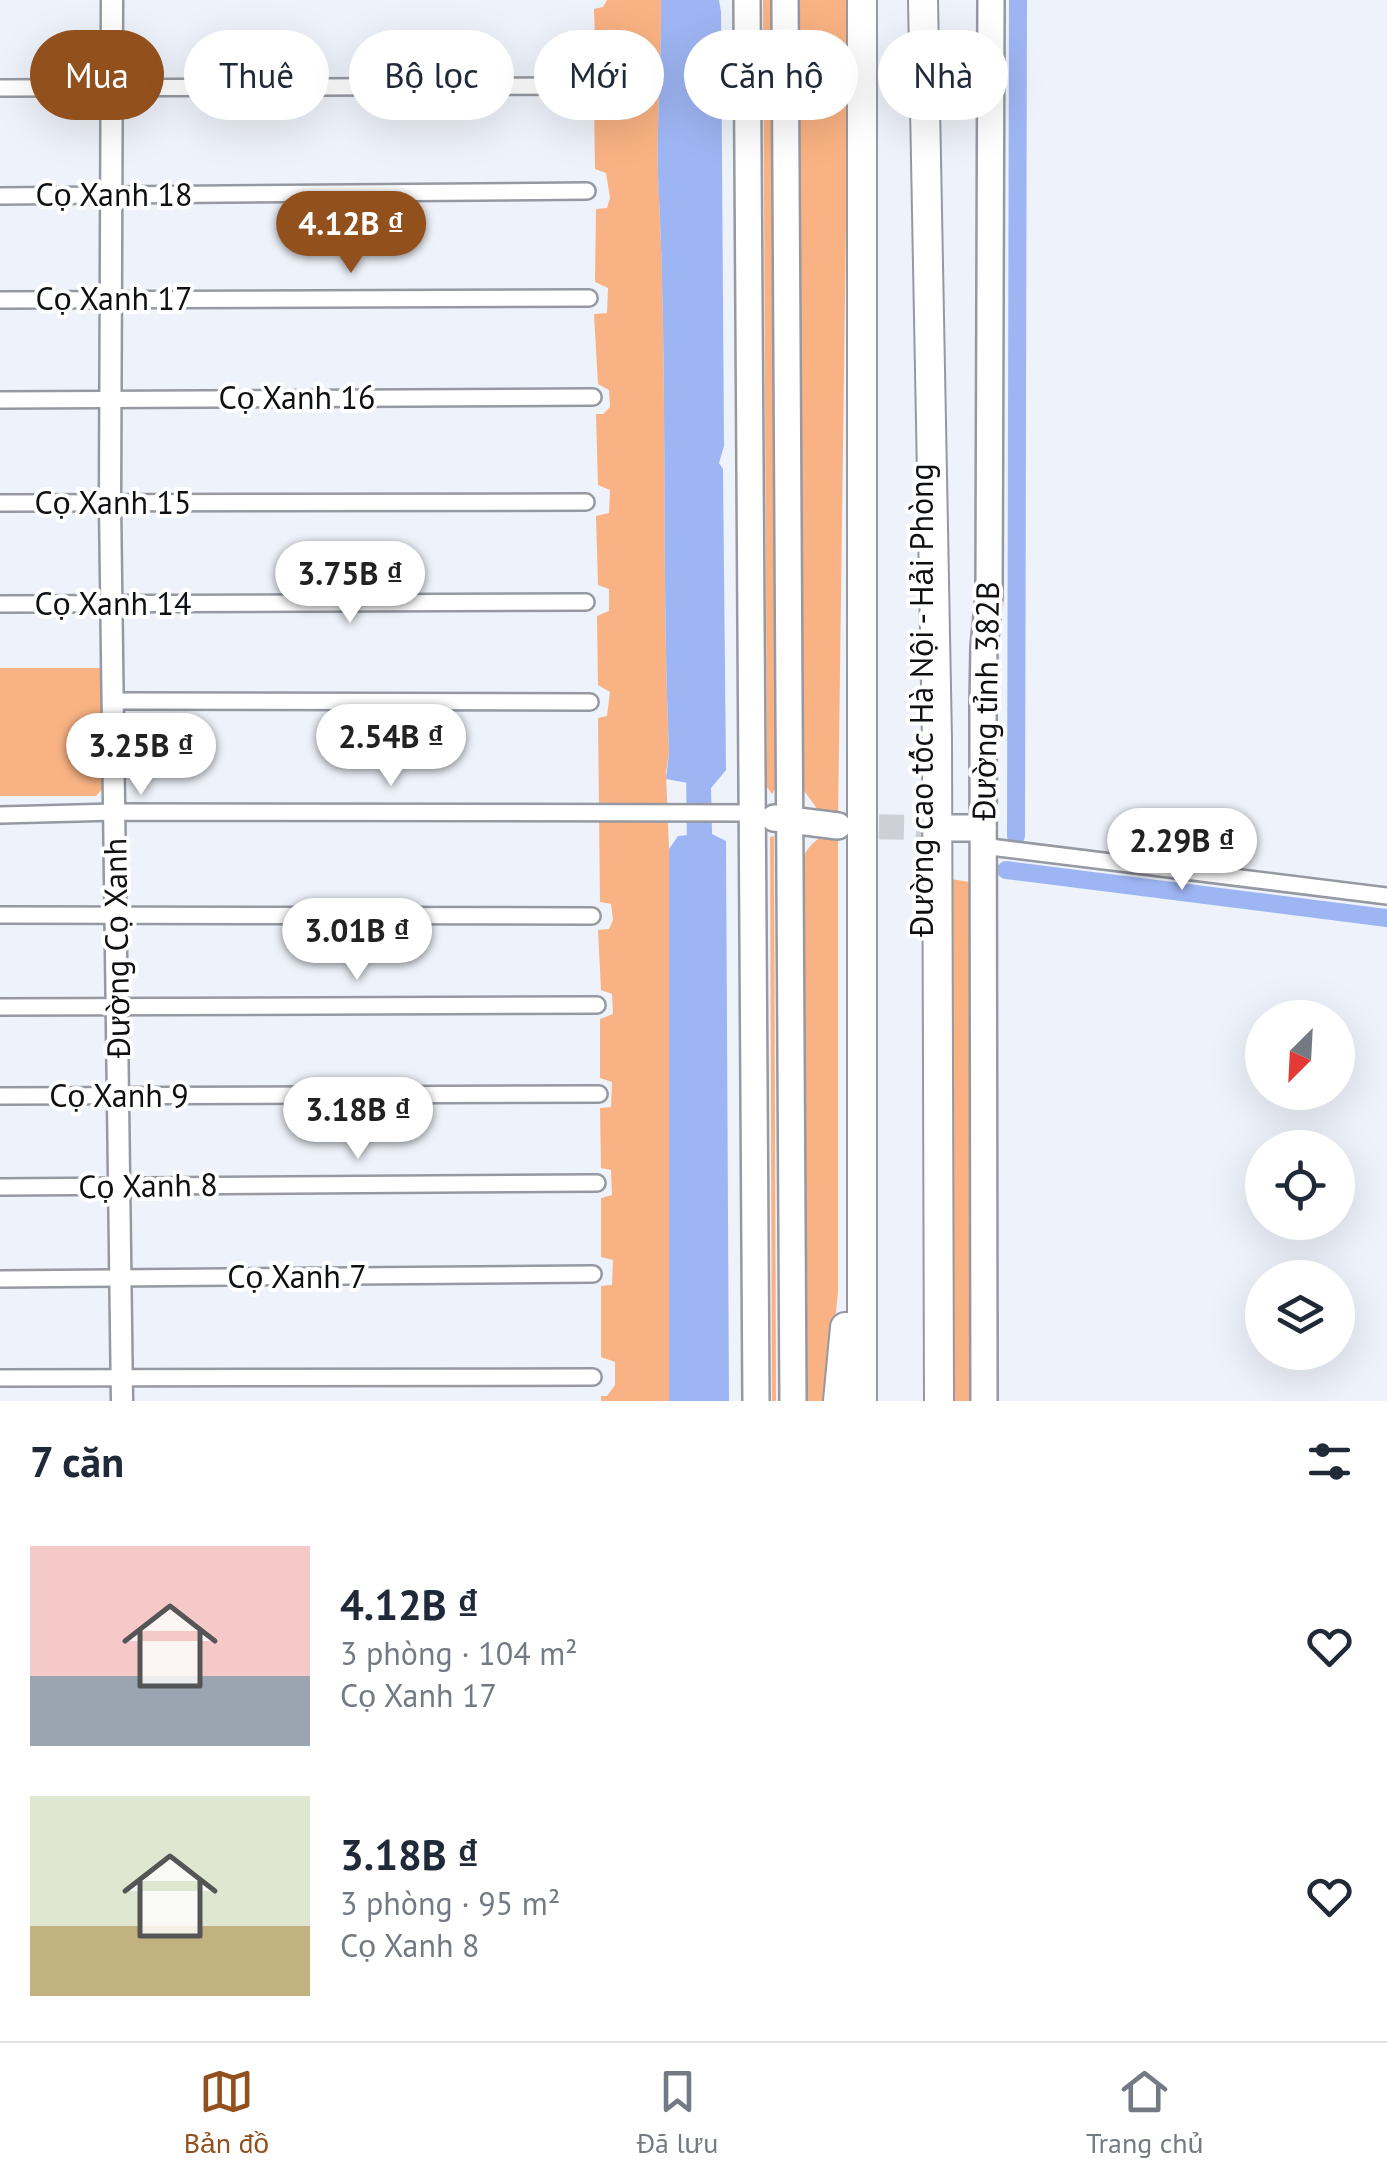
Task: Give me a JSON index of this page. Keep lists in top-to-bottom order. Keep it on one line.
{"streets":{"highway":["Đường cao tốc Hà Nội - Hải Phòng"],"main road":["Đường tỉnh 382B"],"street":["Cọ Xanh 18","Cọ Xanh 17","Cọ Xanh 16","Cọ Xanh 15","Cọ Xanh 14","Đường Cọ Xanh","Cọ Xanh 9","Cọ Xanh 8","Cọ Xanh 7"]},"crossings":[["Cọ Xanh 18","Đường Cọ Xanh"],["Cọ Xanh 17","Đường Cọ Xanh"],["Cọ Xanh 16","Đường Cọ Xanh"],["Cọ Xanh 15","Đường Cọ Xanh"],["Cọ Xanh 14","Đường Cọ Xanh"],["Đường Cọ Xanh","Cọ Xanh 9"],["Đường Cọ Xanh","Cọ Xanh 8"],["Đường Cọ Xanh","Cọ Xanh 7"]],"north":"bottom left","page":{"chip":["Mua","Thuê","Bộ lọc","Mới","Căn hộ","Nhà"],"price":["4.12B ₫","3.75B ₫","2.54B ₫","3.25B ₫","2.29B ₫","3.01B ₫","3.18B ₫"],"heading":"7 căn","list":[{"name":"4.12B ₫","note":"3 phòng · 104 m² · Cọ Xanh 17"},{"name":"3.18B ₫","note":"3 phòng · 95 m² · Cọ Xanh 8"}],"tabs":["Bản đồ","Đã lưu","Trang chủ"]}}
